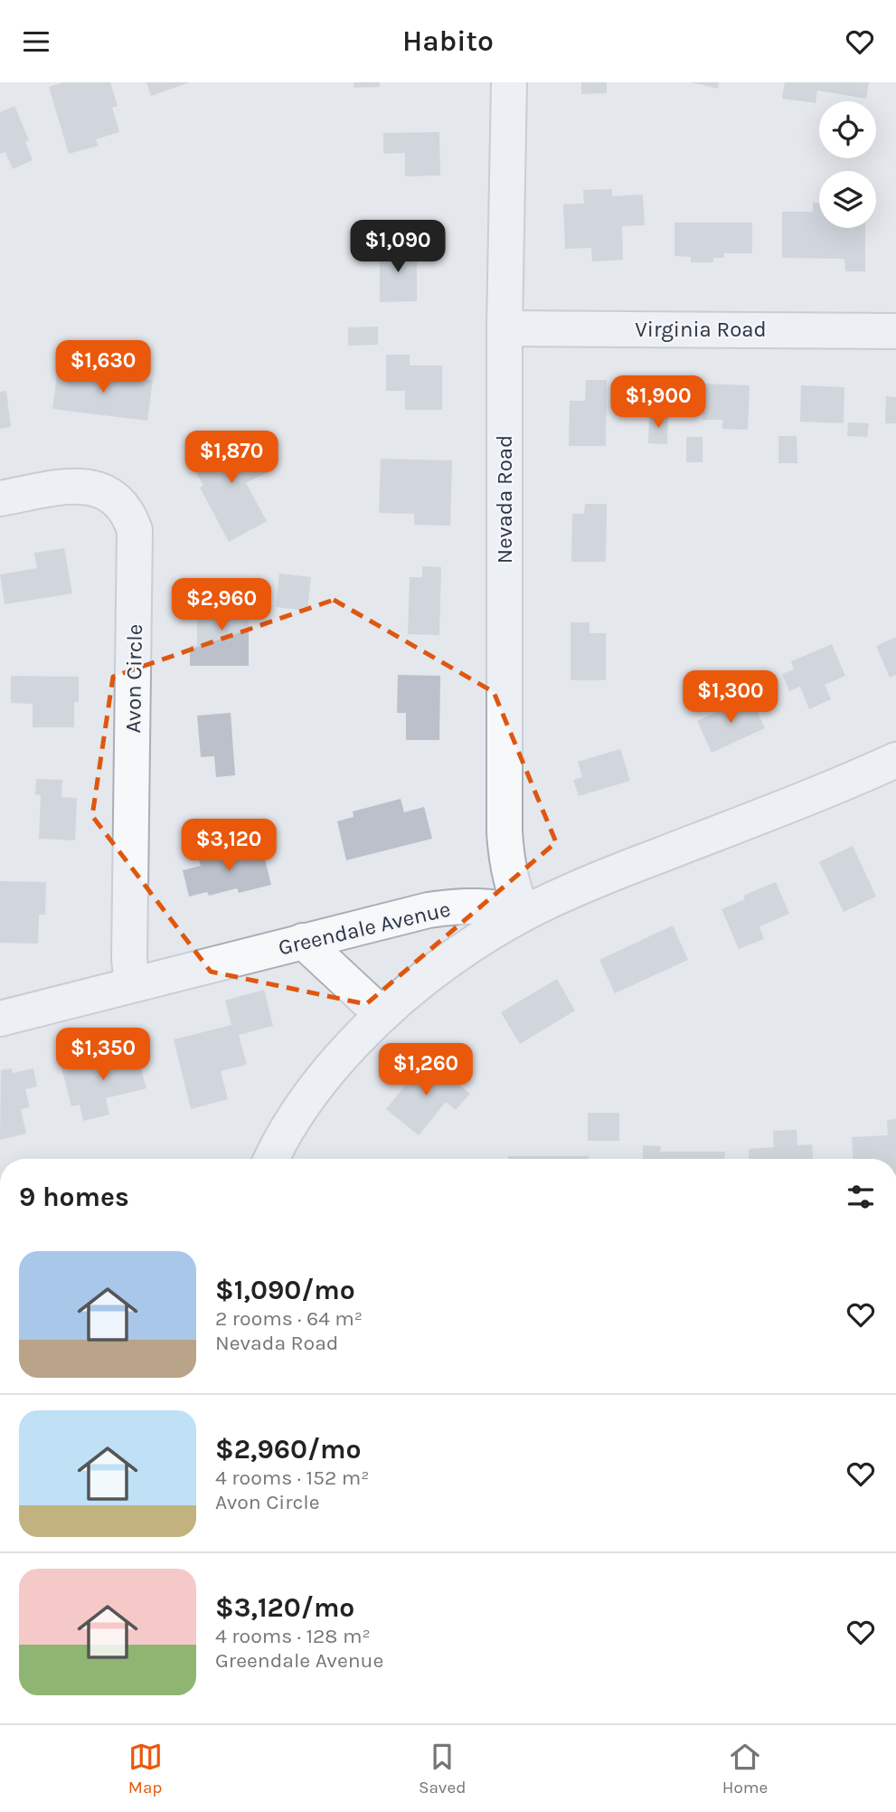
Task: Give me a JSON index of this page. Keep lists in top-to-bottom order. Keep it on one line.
{"streets":{"street":["Virginia Road","Nevada Road","Avon Circle","Greendale Avenue"]},"crossings":[["Virginia Road","Nevada Road"],["Nevada Road","Greendale Avenue"],["Avon Circle","Greendale Avenue"]],"page":{"header":"Habito","price":["$1,090","$1,630","$1,900","$1,870","$2,960","$1,300","$3,120","$1,350","$1,260"],"heading":"9 homes","list":[{"name":"$1,090/mo","note":"2 rooms · 64 m² · Nevada Road"},{"name":"$2,960/mo","note":"4 rooms · 152 m² · Avon Circle"},{"name":"$3,120/mo","note":"4 rooms · 128 m² · Greendale Avenue"}],"tabs":["Map","Saved","Home"]}}
